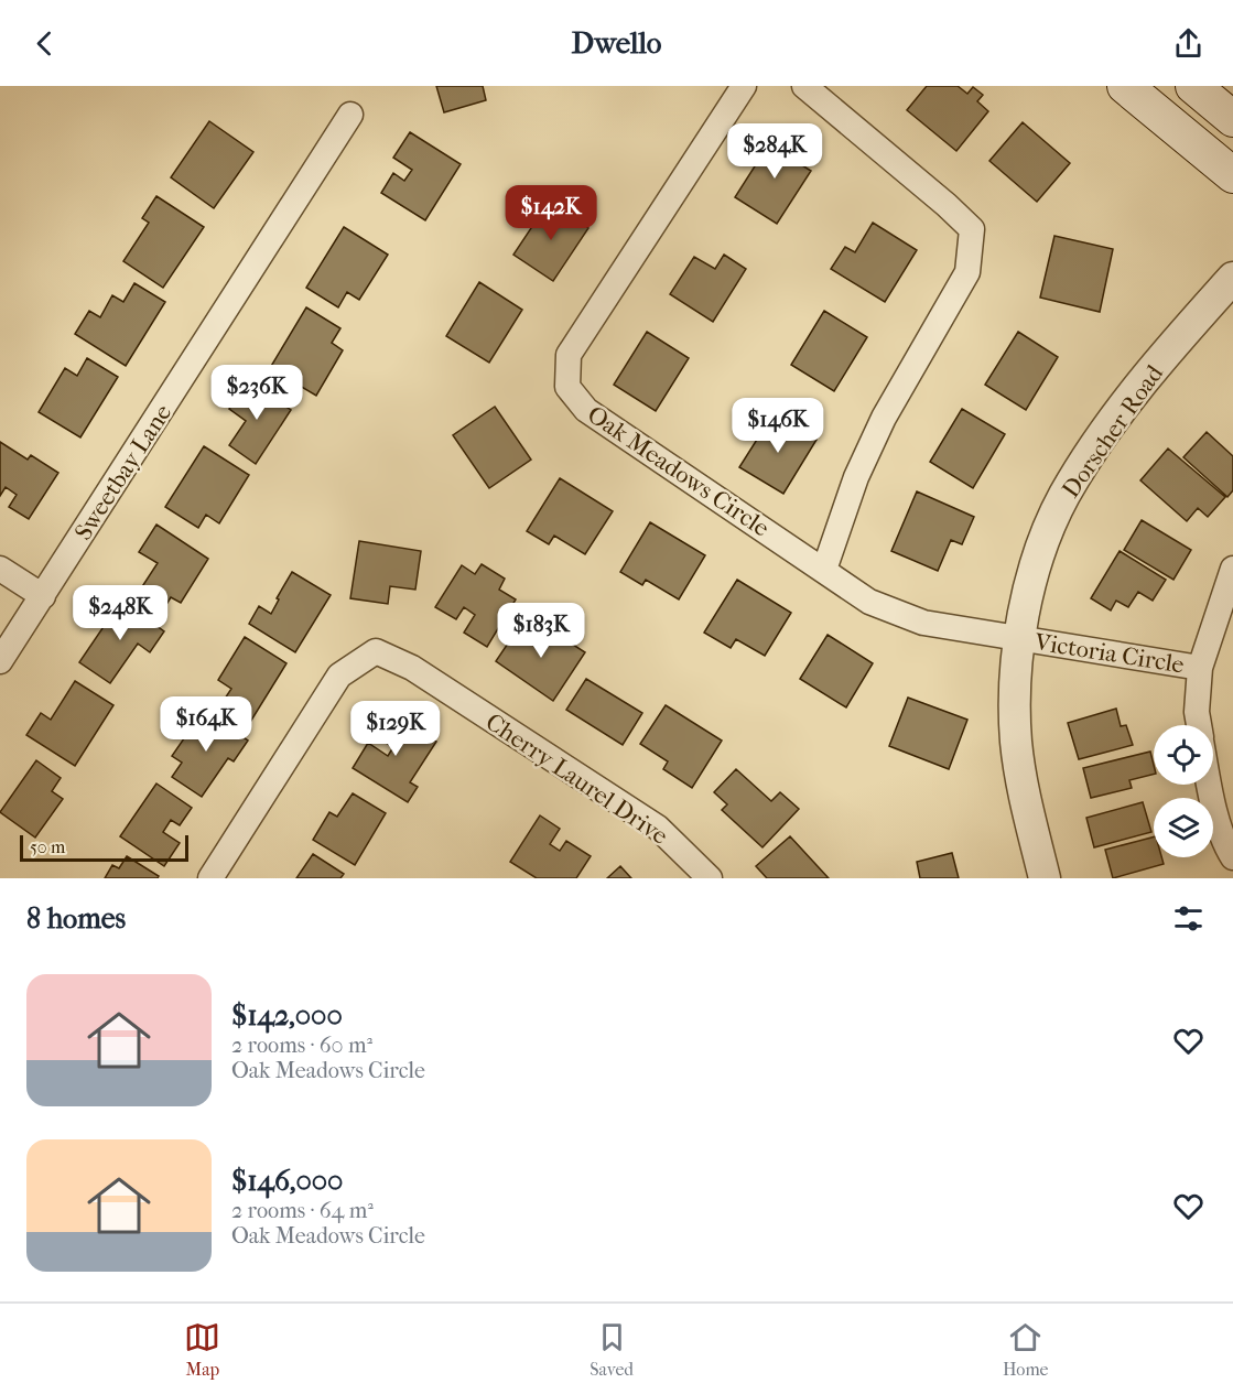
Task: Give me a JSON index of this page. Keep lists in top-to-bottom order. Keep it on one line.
{"streets":{"street":["Dorscher Road","Oak Meadows Circle","Sweetbay Lane","Victoria Circle","Cherry Laurel Drive"]},"crossings":[["Dorscher Road","Oak Meadows Circle"],["Dorscher Road","Victoria Circle"],["Oak Meadows Circle","Victoria Circle"]],"scale_bar":"50 m","page":{"header":"Dwello","price":["$284K","$142K","$236K","$146K","$248K","$183K","$164K","$129K"],"scale":"50 m","heading":"8 homes","list":[{"name":"$142,000","note":"2 rooms · 60 m² · Oak Meadows Circle"},{"name":"$146,000","note":"2 rooms · 64 m² · Oak Meadows Circle"}],"tabs":["Map","Saved","Home"]}}
